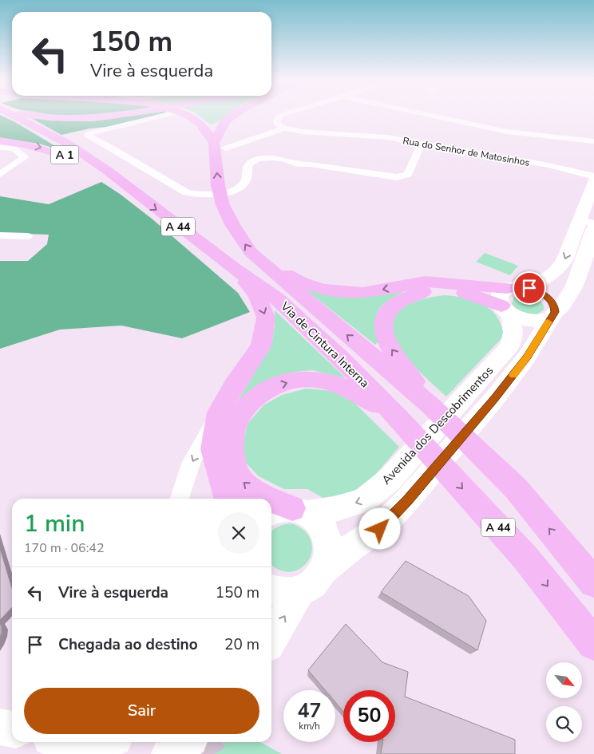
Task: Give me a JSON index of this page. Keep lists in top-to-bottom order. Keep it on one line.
{"streets":{"highway":["A 1","A 44","Via de Cintura Interna"],"main road":["Avenida dos Descobrimentos"],"street":["Rua do Senhor de Matosinhos"]},"crossings":[["A 1","Via de Cintura Interna"]],"north":"bottom right","page":{"turn":["150 m","Vire à esquerda"],"heading":["1 min","170 m · 06:42"],"list":[{"name":"Vire à esquerda","value":"150 m"},{"name":"Chegada ao destino","value":"20 m"}],"buttons":"Sair","speed":"47 km/h","limit":"50"}}
